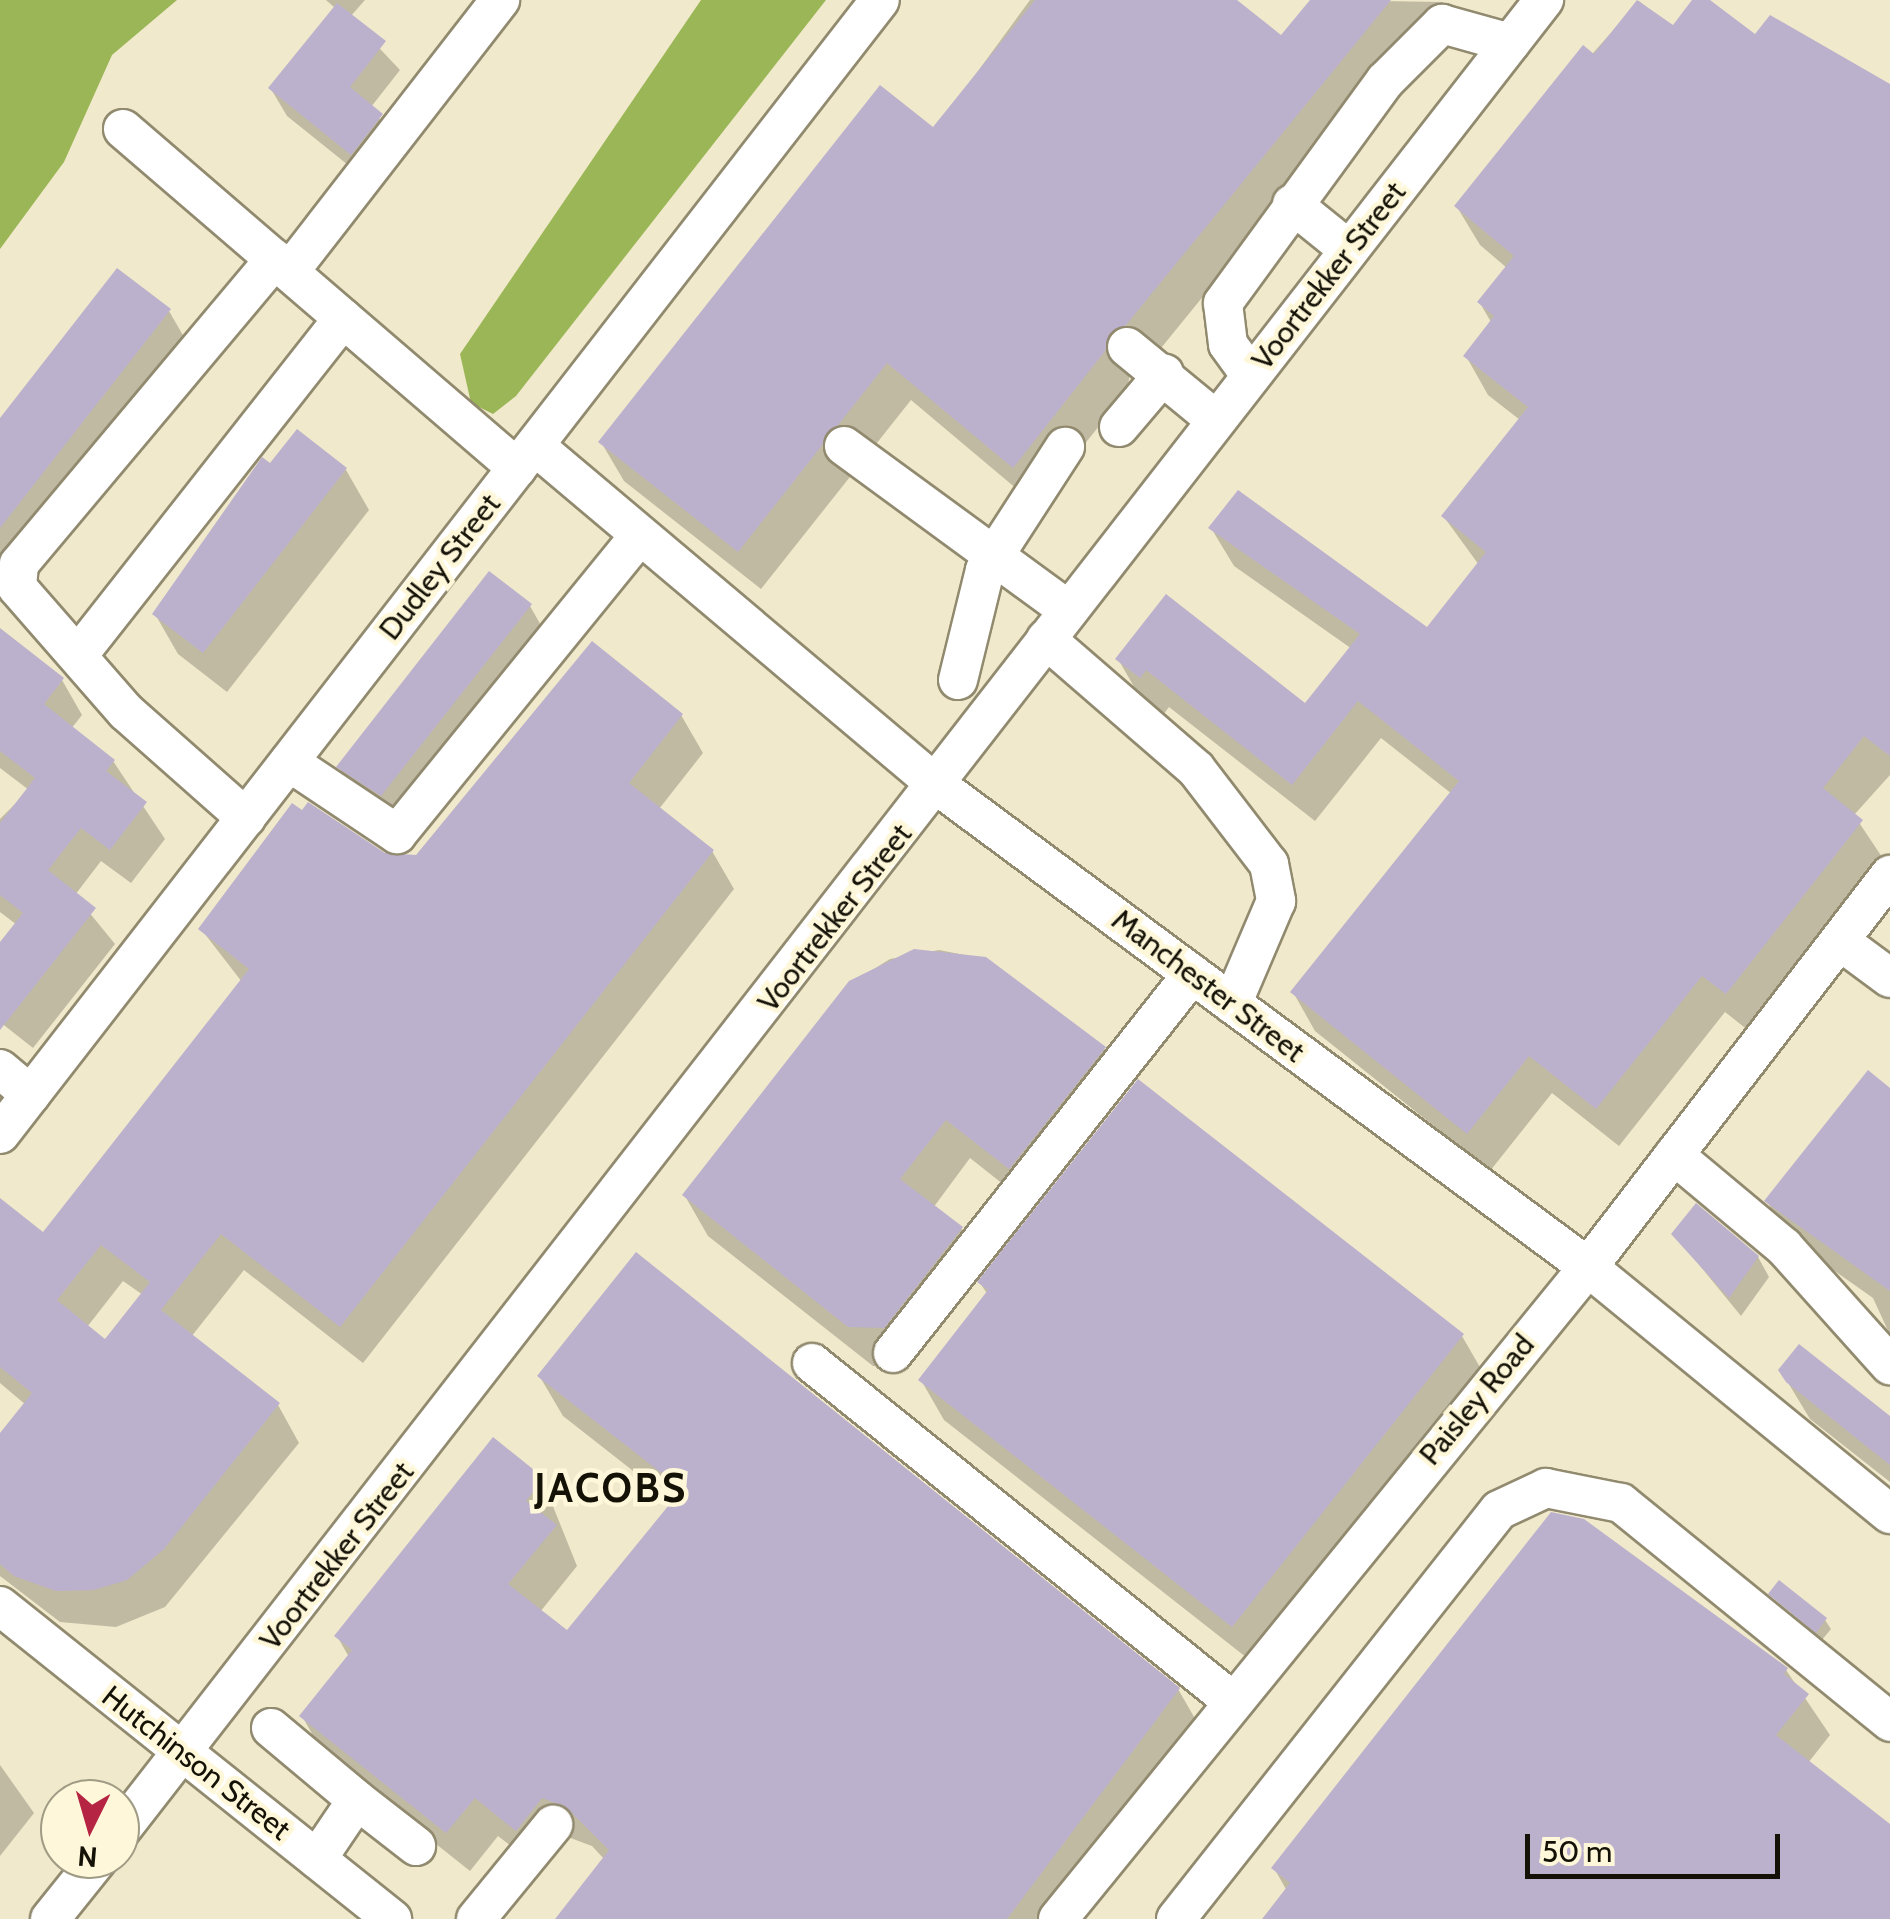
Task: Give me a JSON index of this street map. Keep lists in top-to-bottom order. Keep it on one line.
{"streets":{"street":["Voortrekker Street","Dudley Street","Manchester Street","Paisley Road","Hutchinson Street"]},"crossings":[["Voortrekker Street","Manchester Street"],["Voortrekker Street","Hutchinson Street"],["Dudley Street","Manchester Street"],["Manchester Street","Paisley Road"]],"districts":["JACOBS"],"scale_bar":"50 m","north":"bottom"}
